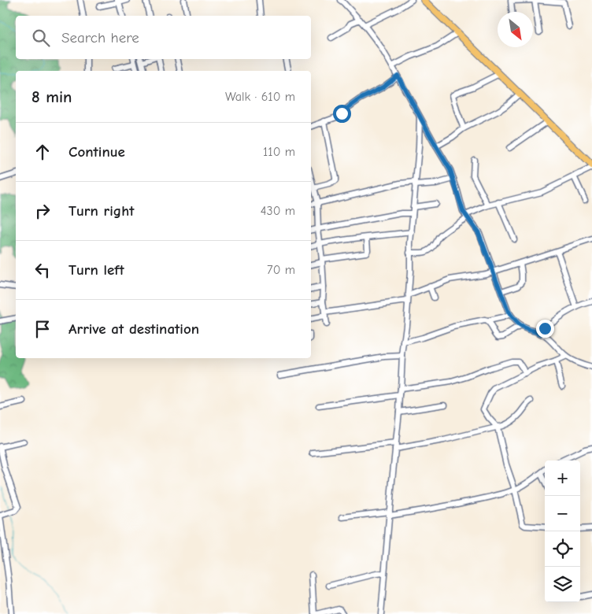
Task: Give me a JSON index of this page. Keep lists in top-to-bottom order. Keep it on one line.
{"north":"bottom right","page":{"search":"Search here","heading":["8 min","Walk · 610 m"],"list":[["Continue","110 m"],["Turn right","430 m"],["Turn left","70 m"],"Arrive at destination"],"map_buttons":["+","−"]}}
